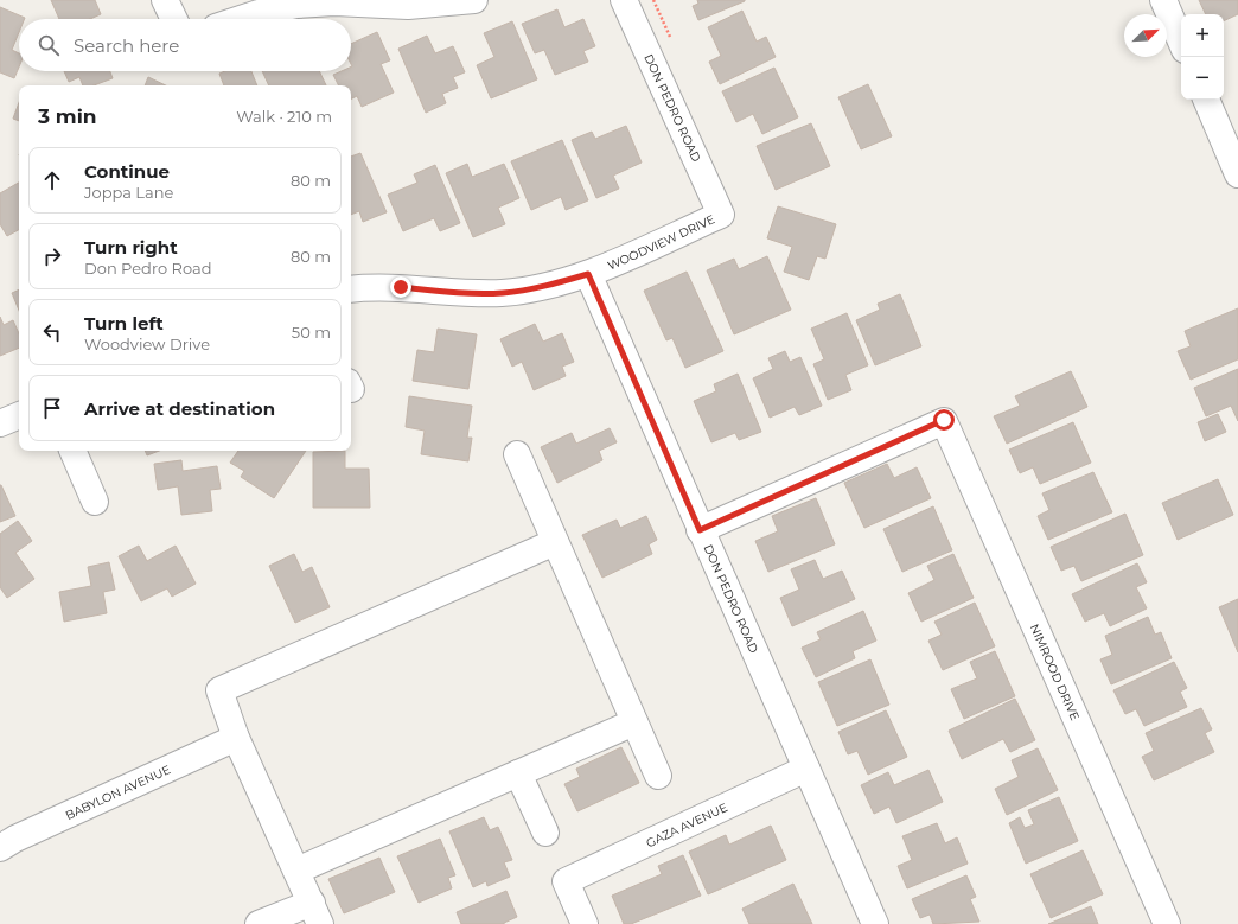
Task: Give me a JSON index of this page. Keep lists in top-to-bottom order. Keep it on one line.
{"streets":{"street":["DON PEDRO ROAD","WOODVIEW DRIVE","NIMROOD DRIVE","BABYLON AVENUE","GAZA AVENUE"]},"crossings":[["DON PEDRO ROAD","WOODVIEW DRIVE"],["DON PEDRO ROAD","NIMROOD DRIVE"],["DON PEDRO ROAD","GAZA AVENUE"]],"north":"top right","page":{"map_buttons":["+","−"],"search":"Search here","heading":["3 min","Walk · 210 m"],"list":[["Continue","Joppa Lane","80 m"],["Turn right","Don Pedro Road","80 m"],["Turn left","Woodview Drive","50 m"],"Arrive at destination"]}}
